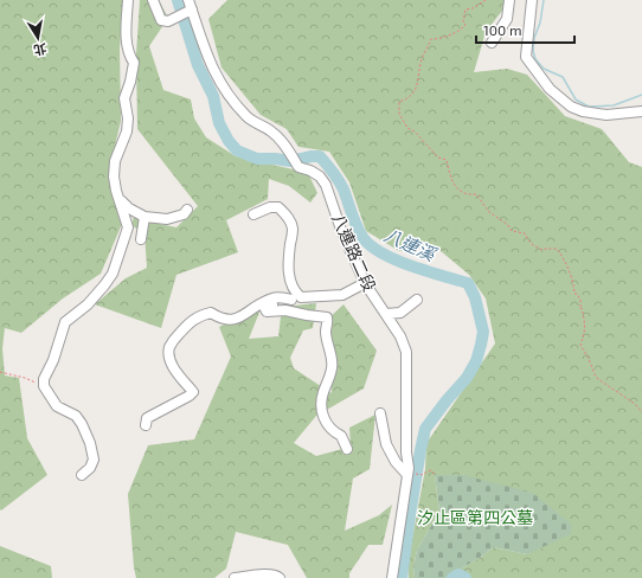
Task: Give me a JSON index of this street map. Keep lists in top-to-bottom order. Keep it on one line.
{"streets":{"street":["八連路二段"]},"water":["八連溪"],"parks":["汐止區第四公墓"],"scale_bar":"100 m","north":"bottom"}
